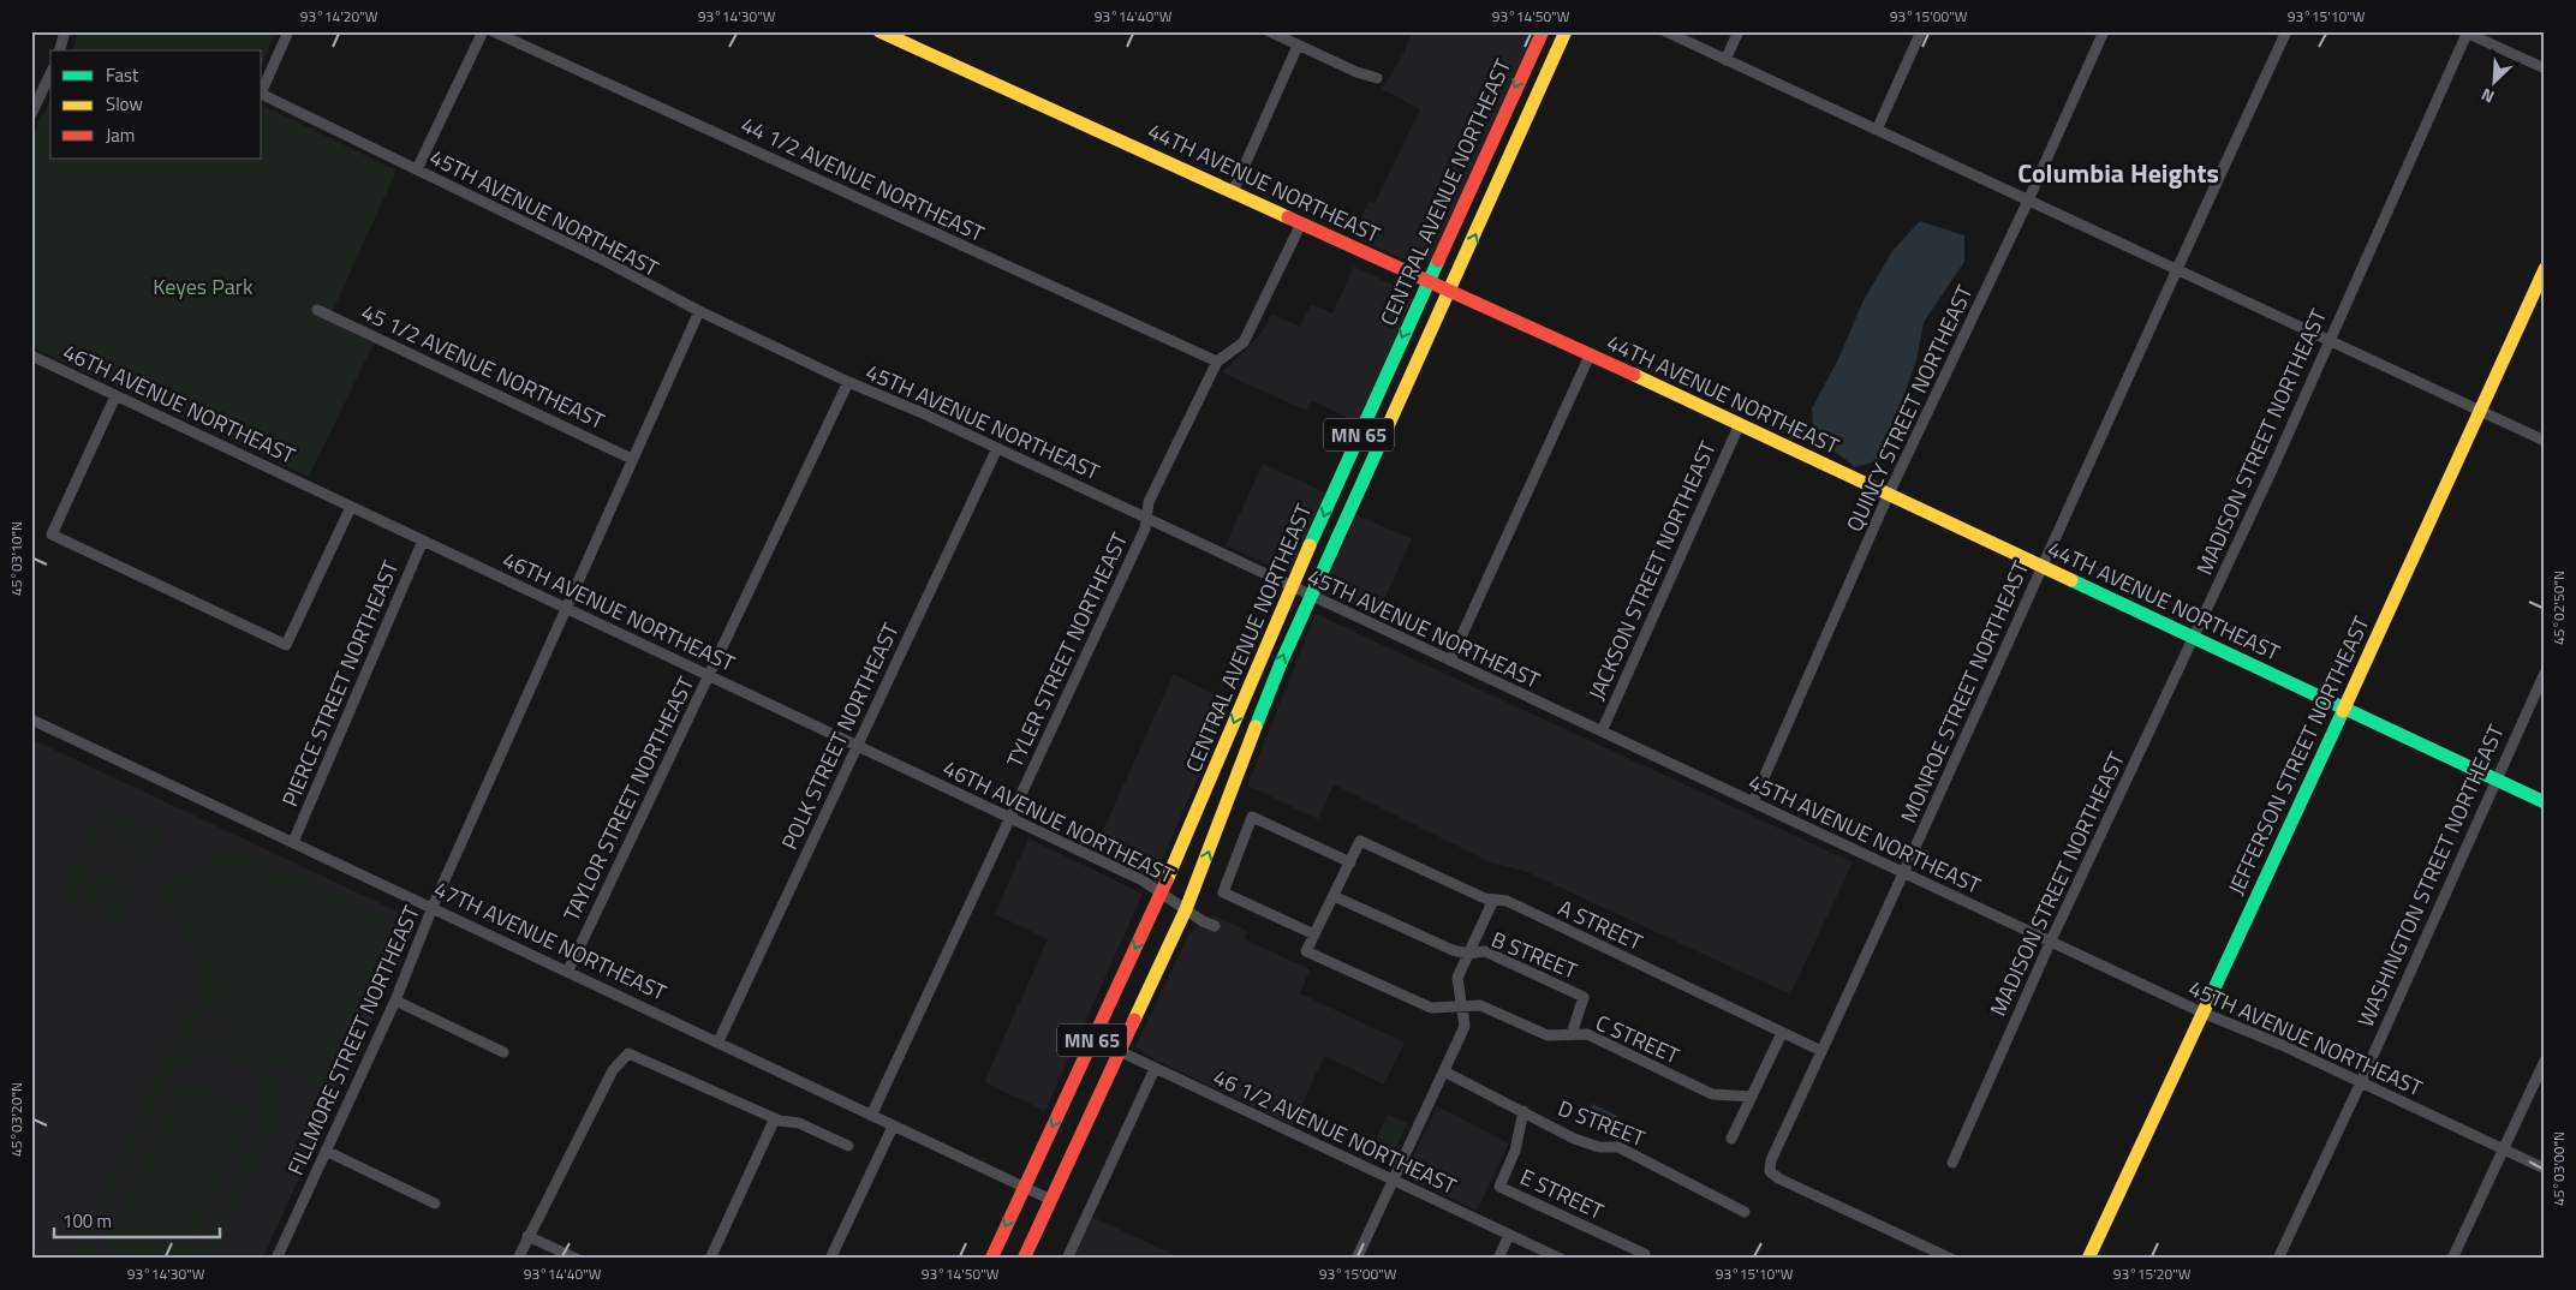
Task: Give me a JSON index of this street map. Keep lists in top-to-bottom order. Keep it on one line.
{"streets":{"street":["44 1/2 AVENUE NORTHEAST","44TH AVENUE NORTHEAST","CENTRAL AVENUE NORTHEAST","45TH AVENUE NORTHEAST","45 1/2 AVENUE NORTHEAST","46TH AVENUE NORTHEAST","QUINCY STREET NORTHEAST","MN 65","MADISON STREET NORTHEAST","JACKSON STREET NORTHEAST","TYLER STREET NORTHEAST","PIERCE STREET NORTHEAST","MONROE STREET NORTHEAST","POLK STREET NORTHEAST","JEFFERSON STREET NORTHEAST","TAYLOR STREET NORTHEAST","WASHINGTON STREET NORTHEAST","A STREET","47TH AVENUE NORTHEAST","B STREET","C STREET","FILLMORE STREET NORTHEAST","D STREET","46 1/2 AVENUE NORTHEAST","E STREET"]},"crossings":[["44 1/2 AVENUE NORTHEAST","TYLER STREET NORTHEAST"],["44TH AVENUE NORTHEAST","CENTRAL AVENUE NORTHEAST"],["44TH AVENUE NORTHEAST","QUINCY STREET NORTHEAST"],["44TH AVENUE NORTHEAST","MADISON STREET NORTHEAST"],["44TH AVENUE NORTHEAST","JACKSON STREET NORTHEAST"],["44TH AVENUE NORTHEAST","MONROE STREET NORTHEAST"],["44TH AVENUE NORTHEAST","JEFFERSON STREET NORTHEAST"],["44TH AVENUE NORTHEAST","WASHINGTON STREET NORTHEAST"],["CENTRAL AVENUE NORTHEAST","45TH AVENUE NORTHEAST"],["CENTRAL AVENUE NORTHEAST","46TH AVENUE NORTHEAST"],["CENTRAL AVENUE NORTHEAST","47TH AVENUE NORTHEAST"],["CENTRAL AVENUE NORTHEAST","46 1/2 AVENUE NORTHEAST"],["45TH AVENUE NORTHEAST","QUINCY STREET NORTHEAST"],["45TH AVENUE NORTHEAST","MADISON STREET NORTHEAST"],["45TH AVENUE NORTHEAST","JACKSON STREET NORTHEAST"],["45TH AVENUE NORTHEAST","TYLER STREET NORTHEAST"],["45TH AVENUE NORTHEAST","MONROE STREET NORTHEAST"],["45TH AVENUE NORTHEAST","POLK STREET NORTHEAST"],["45TH AVENUE NORTHEAST","JEFFERSON STREET NORTHEAST"],["45TH AVENUE NORTHEAST","TAYLOR STREET NORTHEAST"],["45TH AVENUE NORTHEAST","WASHINGTON STREET NORTHEAST"],["45TH AVENUE NORTHEAST","FILLMORE STREET NORTHEAST"],["45 1/2 AVENUE NORTHEAST","FILLMORE STREET NORTHEAST"],["46TH AVENUE NORTHEAST","TYLER STREET NORTHEAST"],["46TH AVENUE NORTHEAST","PIERCE STREET NORTHEAST"],["46TH AVENUE NORTHEAST","POLK STREET NORTHEAST"],["46TH AVENUE NORTHEAST","TAYLOR STREET NORTHEAST"],["46TH AVENUE NORTHEAST","FILLMORE STREET NORTHEAST"],["TYLER STREET NORTHEAST","47TH AVENUE NORTHEAST"],["PIERCE STREET NORTHEAST","47TH AVENUE NORTHEAST"],["MONROE STREET NORTHEAST","A STREET"],["POLK STREET NORTHEAST","47TH AVENUE NORTHEAST"],["TAYLOR STREET NORTHEAST","47TH AVENUE NORTHEAST"],["47TH AVENUE NORTHEAST","FILLMORE STREET NORTHEAST"],["B STREET","C STREET"],["D STREET","E STREET"]],"districts":["Columbia Heights"],"parks":["Keyes Park"],"legend":["Fast","Slow","Jam"],"scale_bar":"100 m","north":"bottom left","coordinates":["93°14'20\"W","93°14'30\"W","93°14'40\"W","93°14'50\"W","93°15'00\"W","93°15'10\"W","45°03'10\"N","45°02'50\"N","45°03'20\"N","45°03'00\"N","93°15'20\"W"]}
